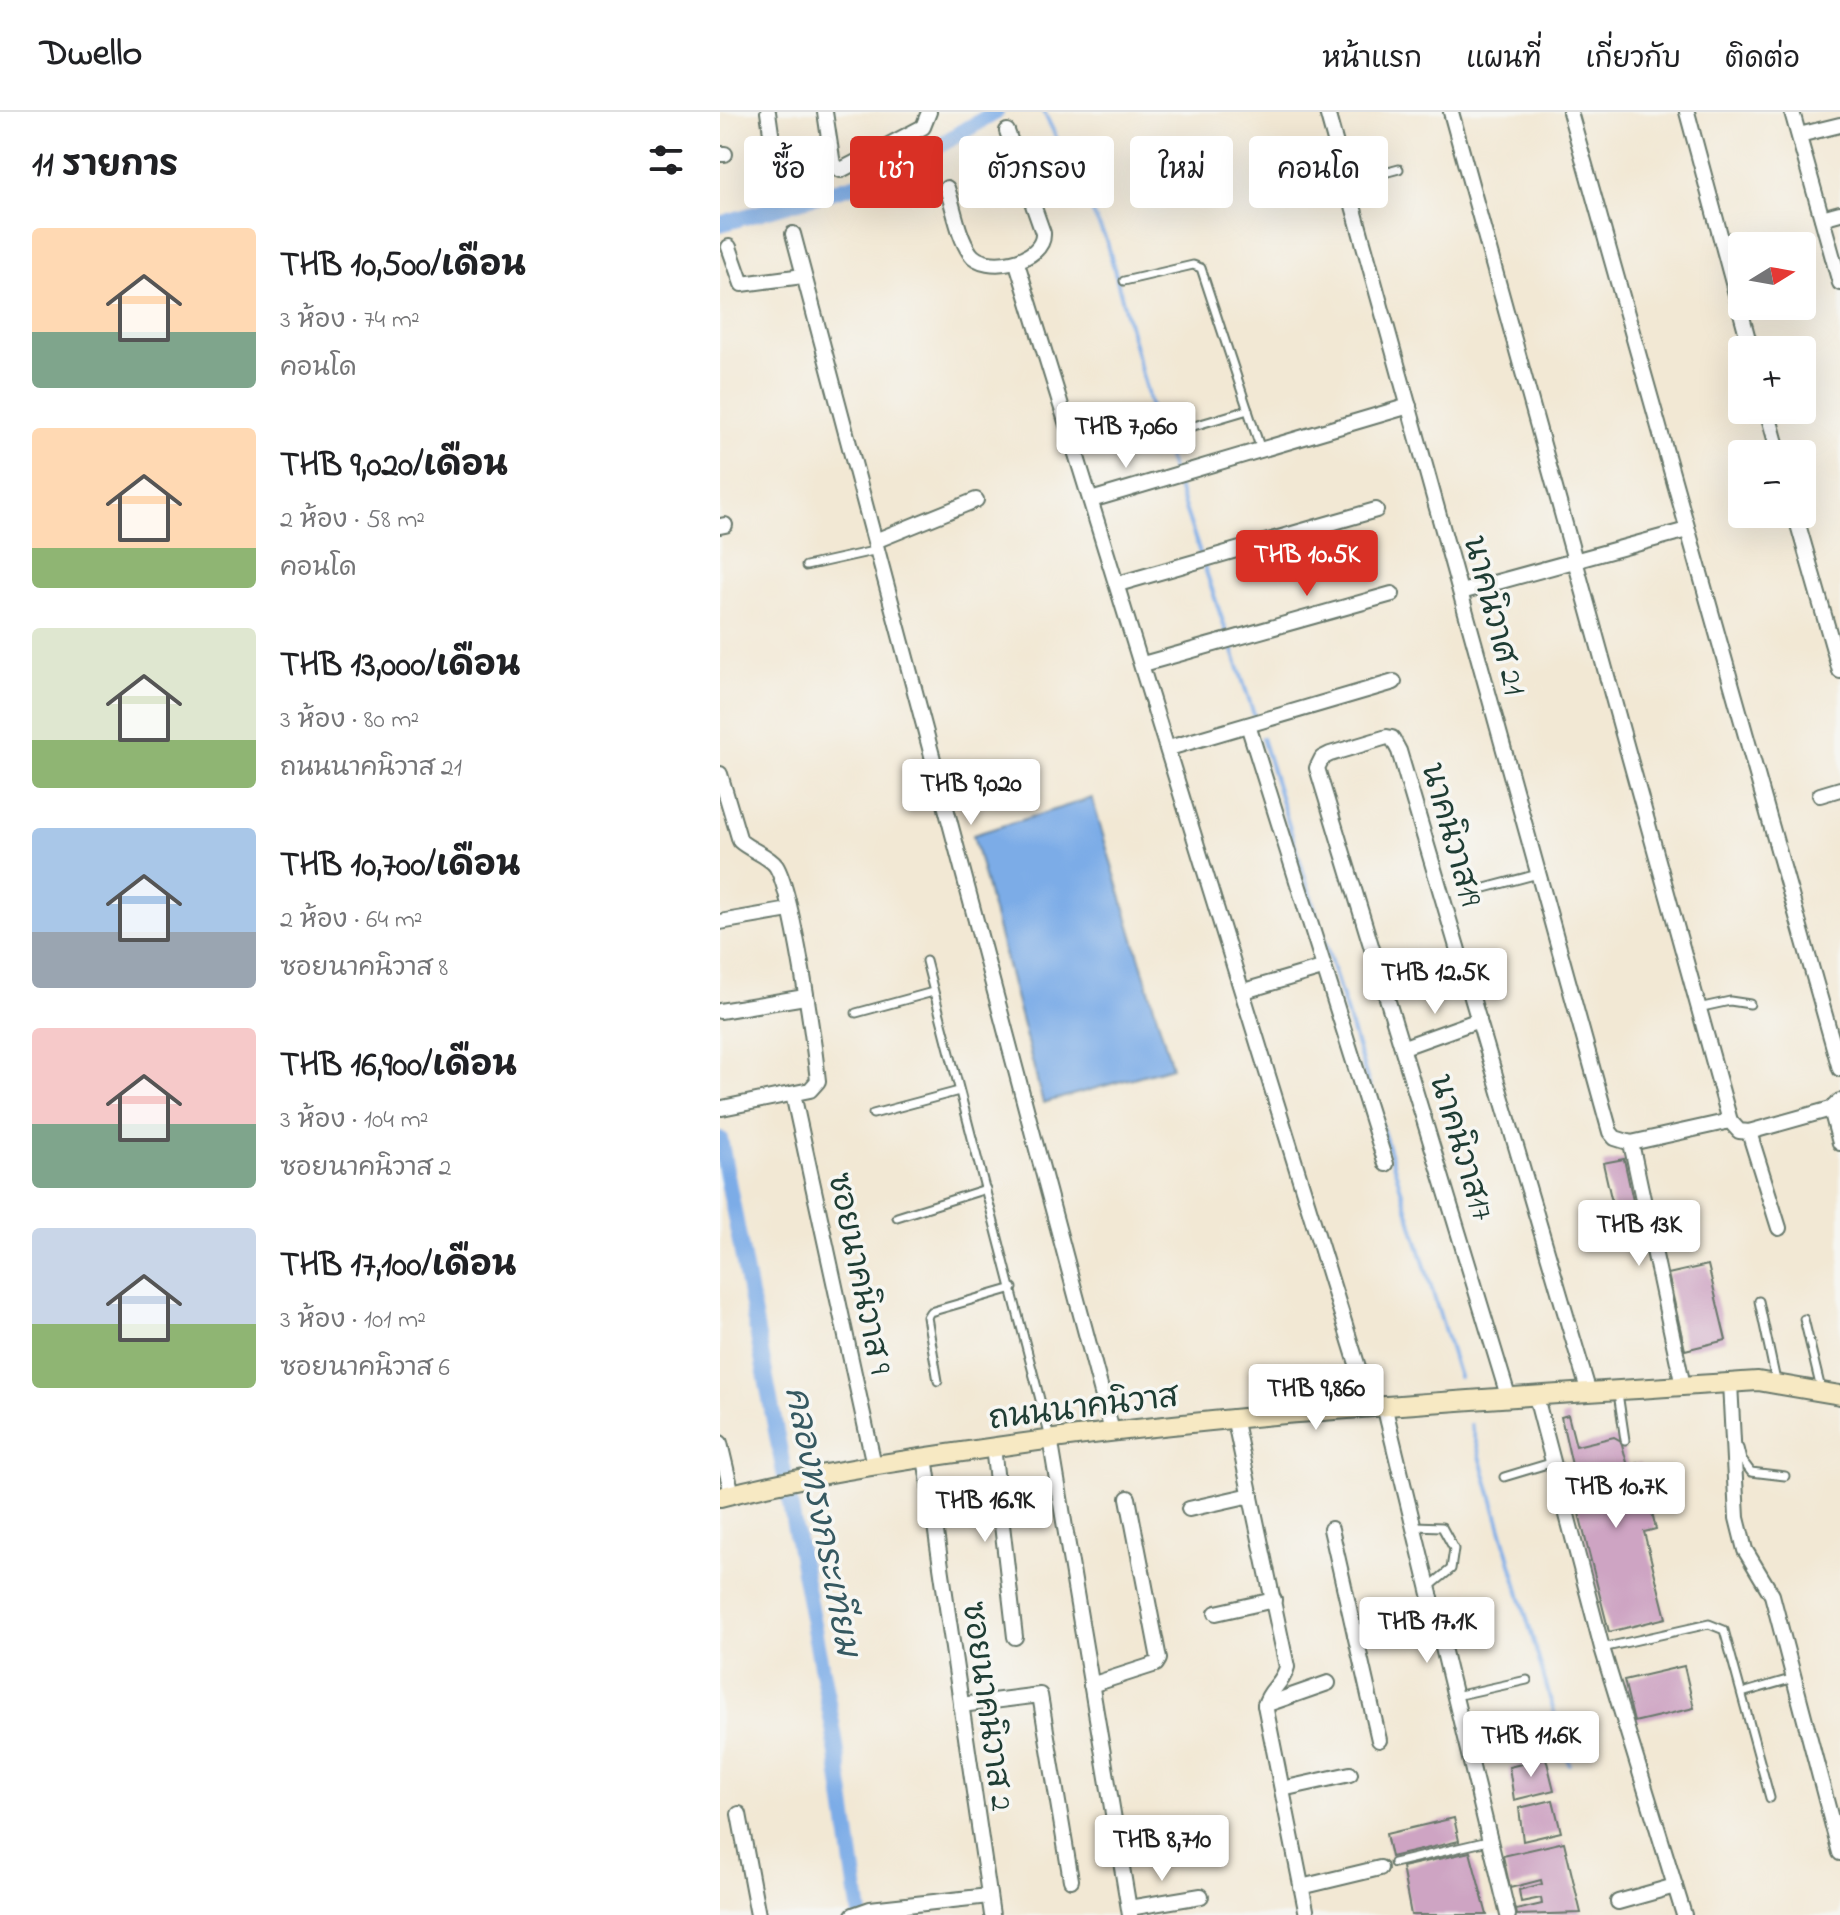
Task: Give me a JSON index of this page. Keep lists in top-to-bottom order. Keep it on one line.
{"streets":{"main road":["ถนนนาคนิวาส"],"street":["นาคนิวาศ 21","นาคนิวาส19","นาคนิวาส17","ซอยนาคนิวาส 9","ซอยนาคนิวาส 2"]},"crossings":[["นาคนิวาส19","นาคนิวาส17"],["นาคนิวาส19","ถนนนาคนิวาส"],["นาคนิวาส17","ถนนนาคนิวาส"],["ซอยนาคนิวาส 9","ถนนนาคนิวาส"],["ถนนนาคนิวาส","ซอยนาคนิวาส 2"]],"water":["คลองทรงกระเทียม"],"north":"right","page":{"header":"Dwello","nav":["หน้าแรก","แผนที่","เกี่ยวกับ","ติดต่อ"],"heading":"11 รายการ","chip":["ซื้อ","เช่า","ตัวกรอง","ใหม่","คอนโด"],"list":[{"name":"THB 10,500/เดือน","note":"3 ห้อง · 74 m² · คอนโด"},{"name":"THB 9,020/เดือน","note":"2 ห้อง · 58 m² · คอนโด"},{"name":"THB 13,000/เดือน","note":"3 ห้อง · 80 m² · ถนนนาคนิวาส 21"},{"name":"THB 10,700/เดือน","note":"2 ห้อง · 64 m² · ซอยนาคนิวาส 8"},{"name":"THB 16,900/เดือน","note":"3 ห้อง · 104 m² · ซอยนาคนิวาส 2"},{"name":"THB 17,100/เดือน","note":"3 ห้อง · 101 m² · ซอยนาคนิวาส 6"}],"map_buttons":["+","−"],"price":["THB 7,060","THB 10.5K","THB 9,020","THB 12.5K","THB 13K","THB 9,860","THB 10.7K","THB 16.9K","THB 17.1K","THB 11.6K","THB 8,710"]}}
